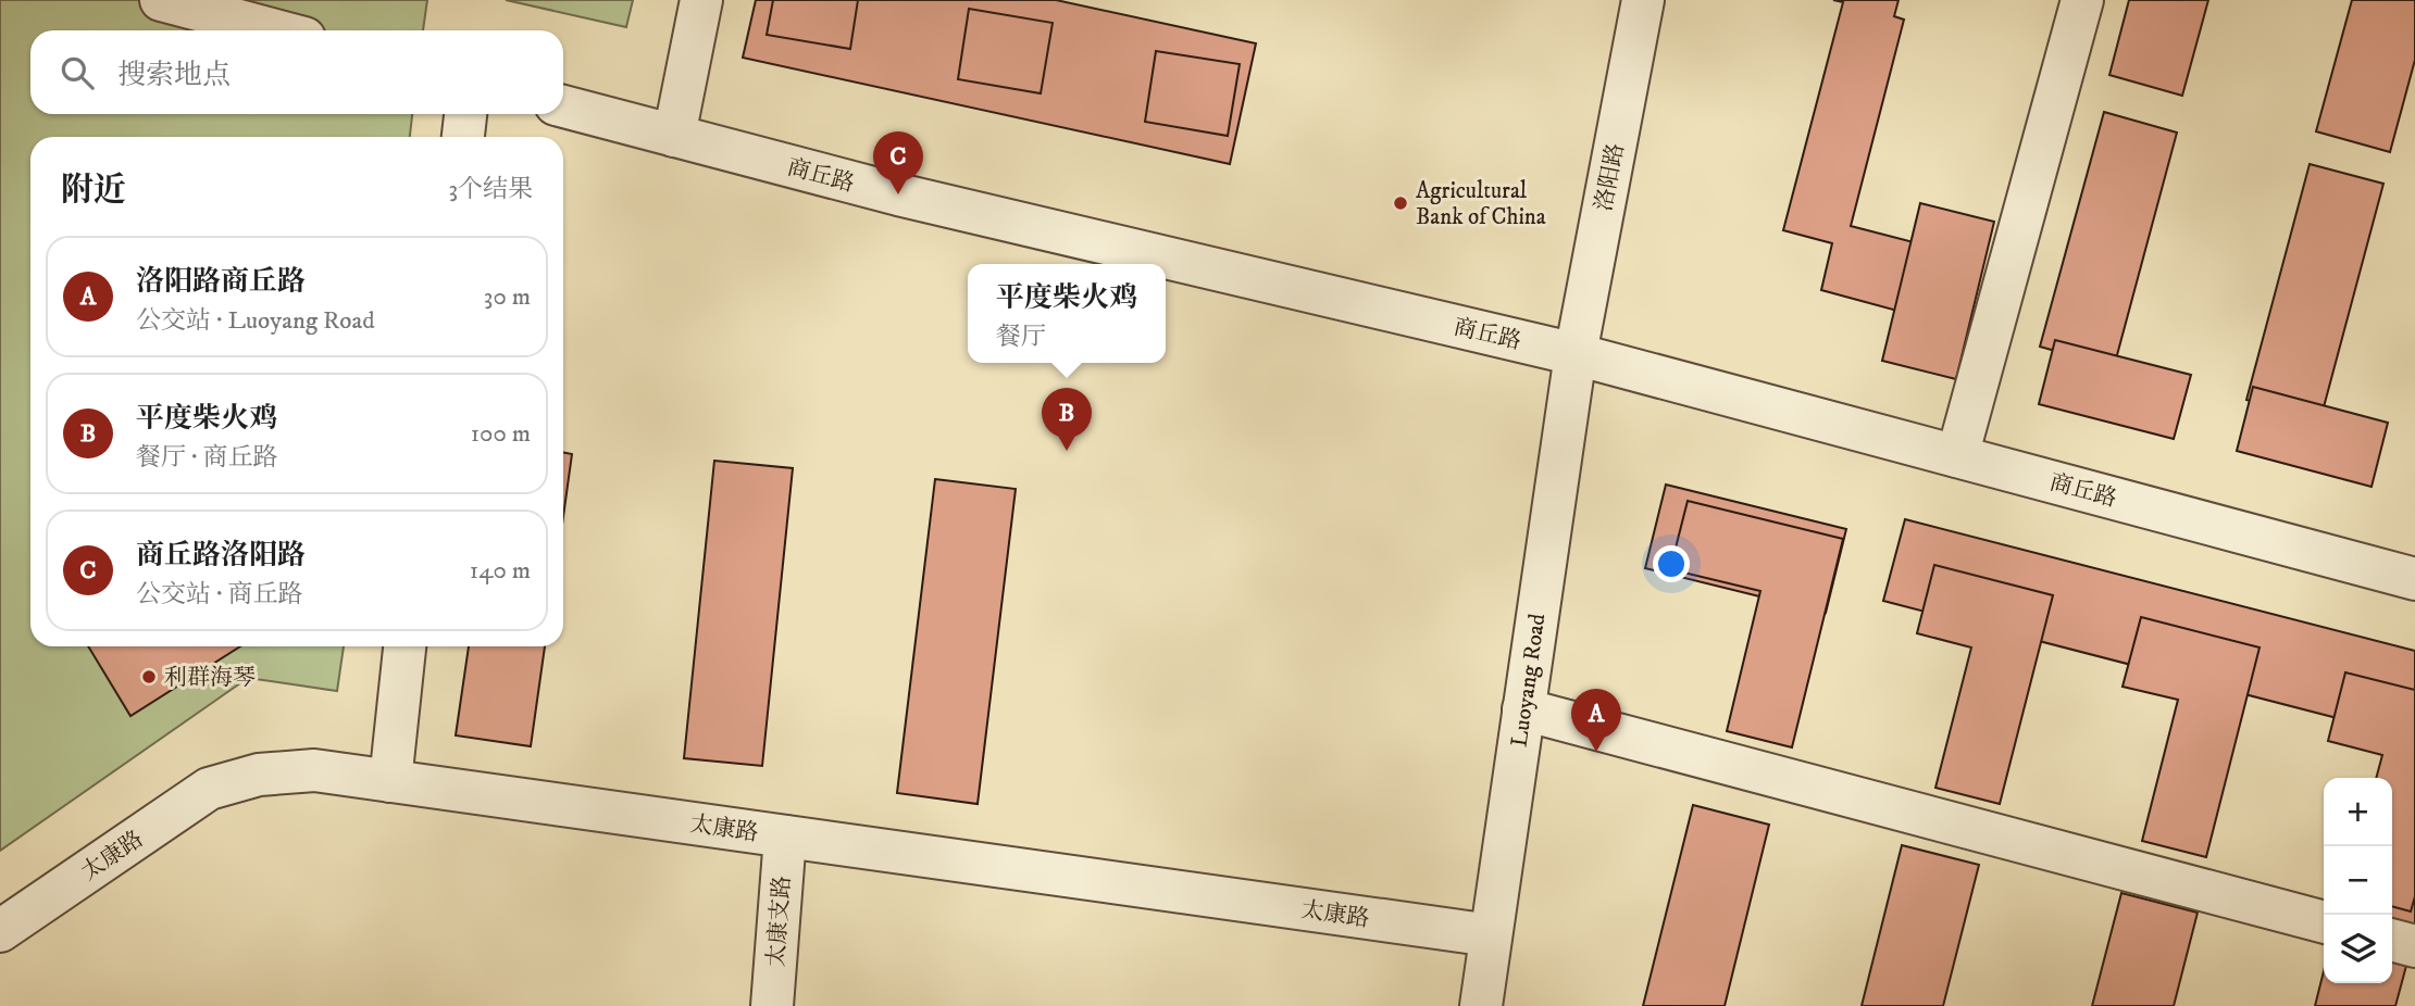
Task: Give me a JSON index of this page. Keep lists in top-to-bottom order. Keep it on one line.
{"streets":{"street":["商丘路","洛阳路","Luoyang Road","太康路","太康支路"]},"crossings":[["商丘路","洛阳路"],["商丘路","Luoyang Road"],["洛阳路","Luoyang Road"],["Luoyang Road","太康路"],["太康路","太康支路"]],"places":["Agricultural Bank of China","利群海琴"],"page":{"search":"搜索地点","pins":["C","B","A"],"heading":["附近","3个结果"],"list":[{"mark":"A","name":"洛阳路商丘路","note":"公交站 · Luoyang Road","value":"30 m"},{"mark":"B","name":"平度柴火鸡","note":"餐厅 · 商丘路","value":"100 m"},{"mark":"C","name":"商丘路洛阳路","note":"公交站 · 商丘路","value":"140 m"}],"popup":["平度柴火鸡","餐厅"],"map_buttons":["+","−"]}}
